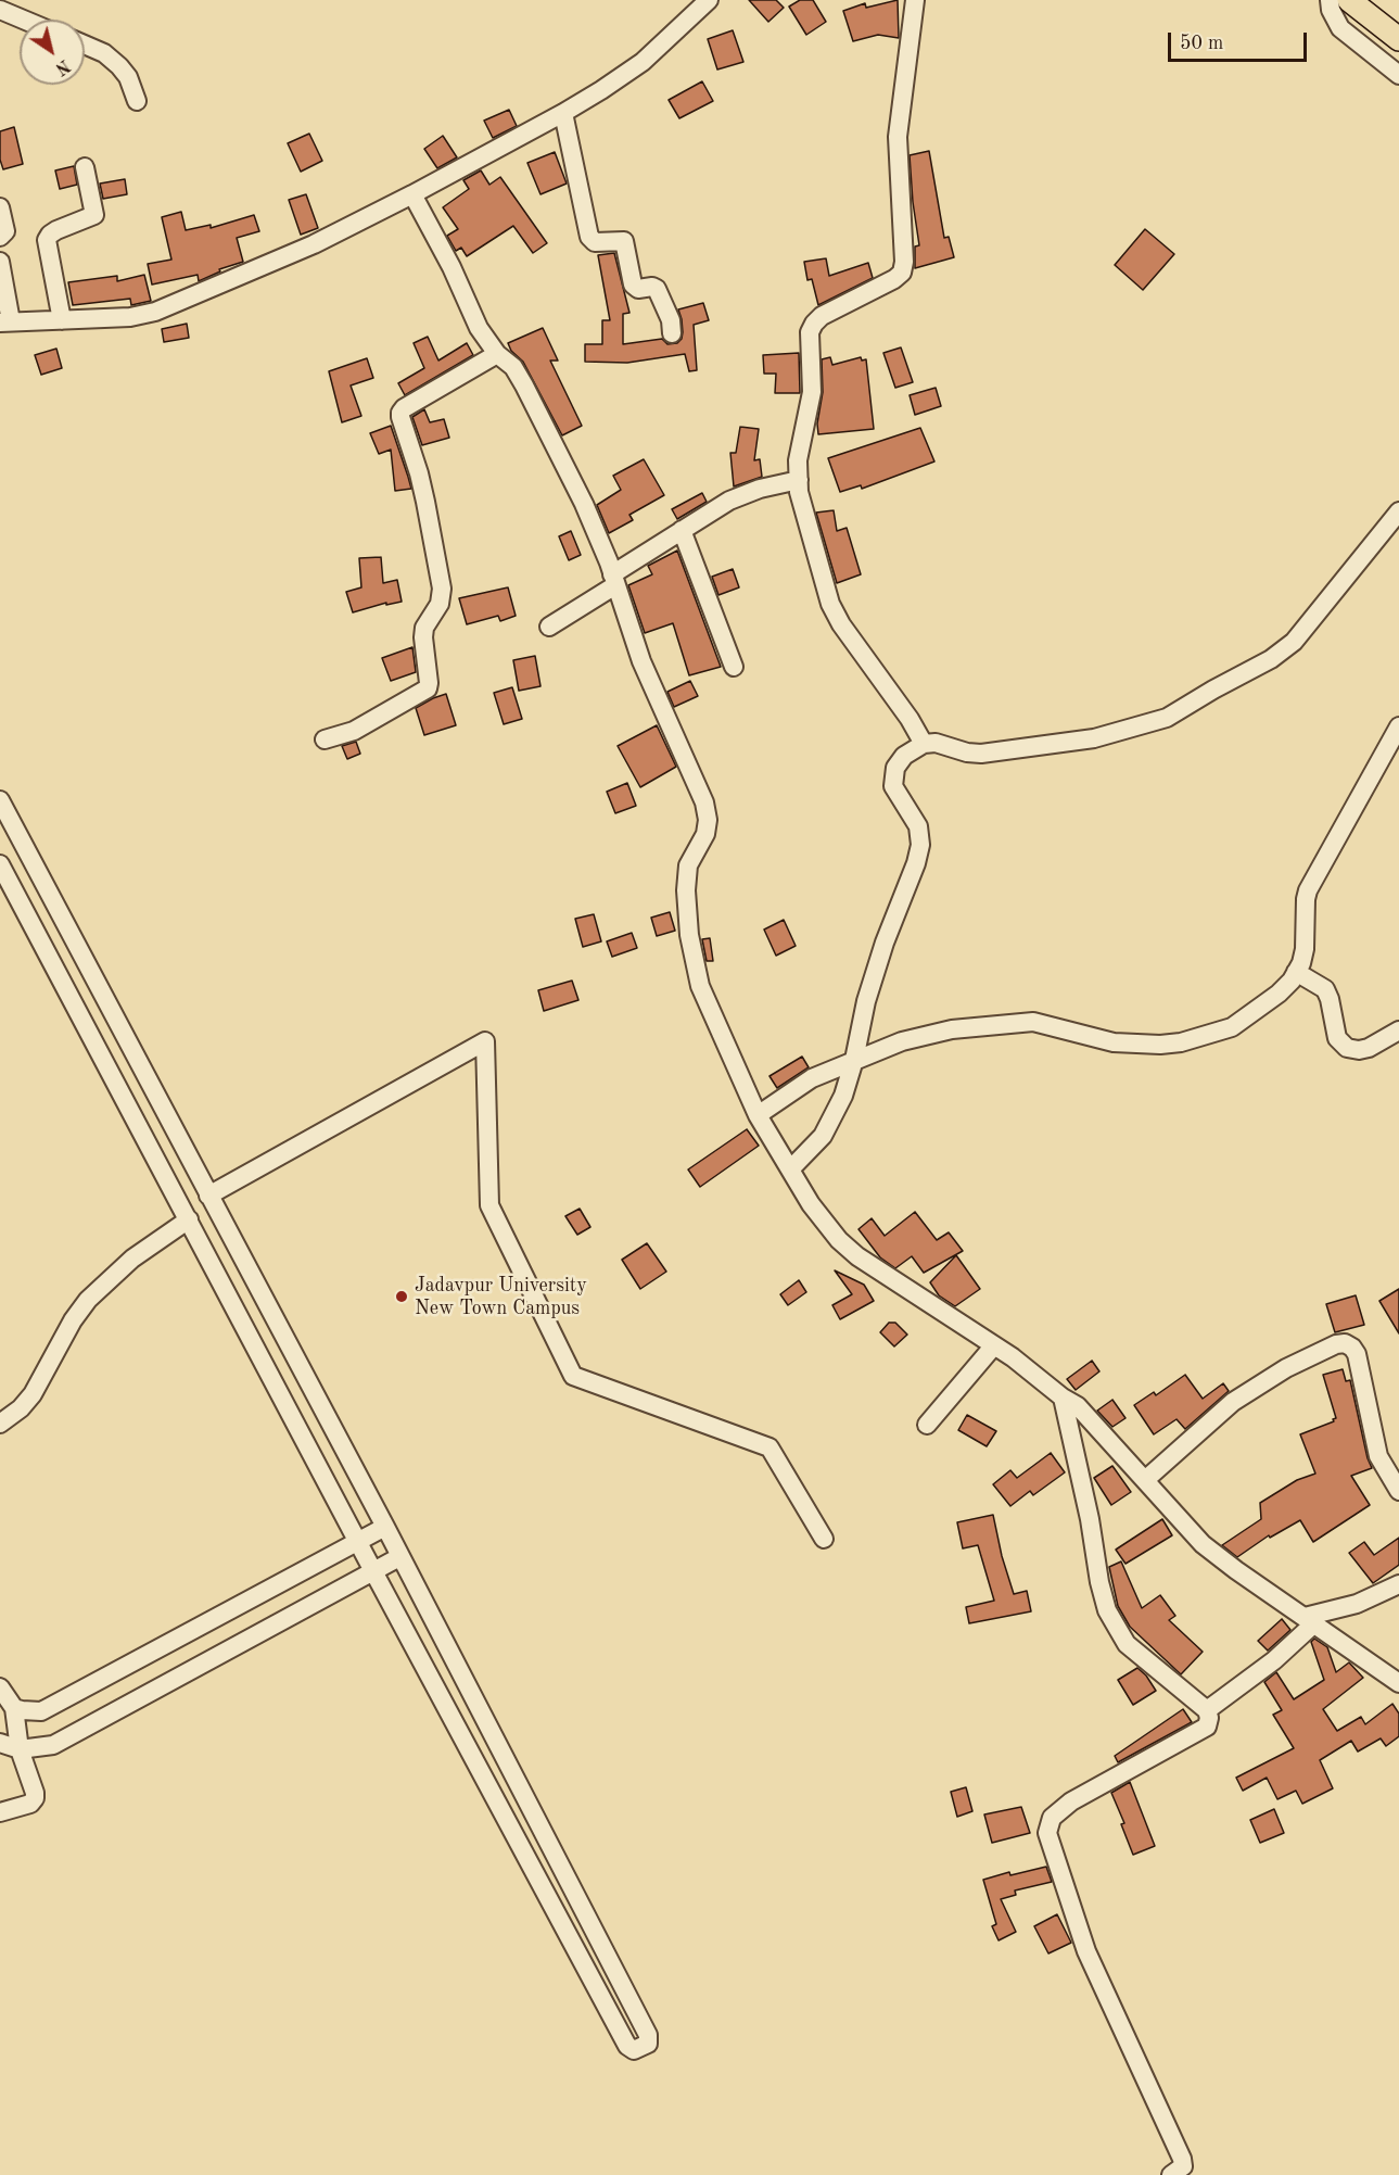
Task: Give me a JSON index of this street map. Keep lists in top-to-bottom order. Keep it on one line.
{"places":["Jadavpur University New Town Campus"],"scale_bar":"50 m","north":"bottom right"}
